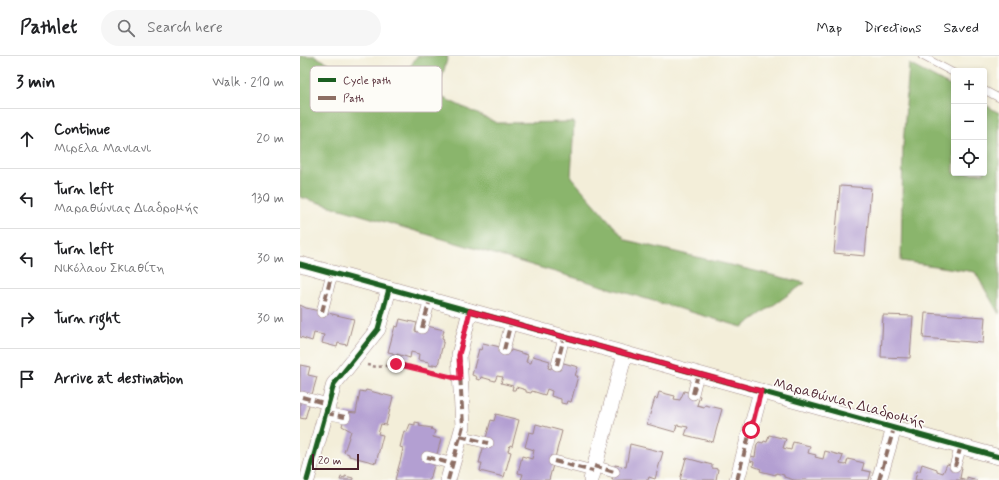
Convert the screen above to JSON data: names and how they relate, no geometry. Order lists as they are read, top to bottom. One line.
{"streets":{"street":["Μαραθώνιας Διαδρομής"]},"legend":["Cycle path","Path"],"scale_bar":"20 m","page":{"header":"Pathlet","search":"Search here","nav":["Map","Directions","Saved"],"heading":["3 min","Walk · 210 m"],"map_buttons":["+","−"],"list":[["Continue","Μιρελα Μανιανι","20 m"],["Turn left","Μαραθώνιας Διαδρομής","130 m"],["Turn left","Νικόλαου Σκιαθίτη","30 m"],["Turn right","30 m"],"Arrive at destination"],"scale":"20 m"}}
